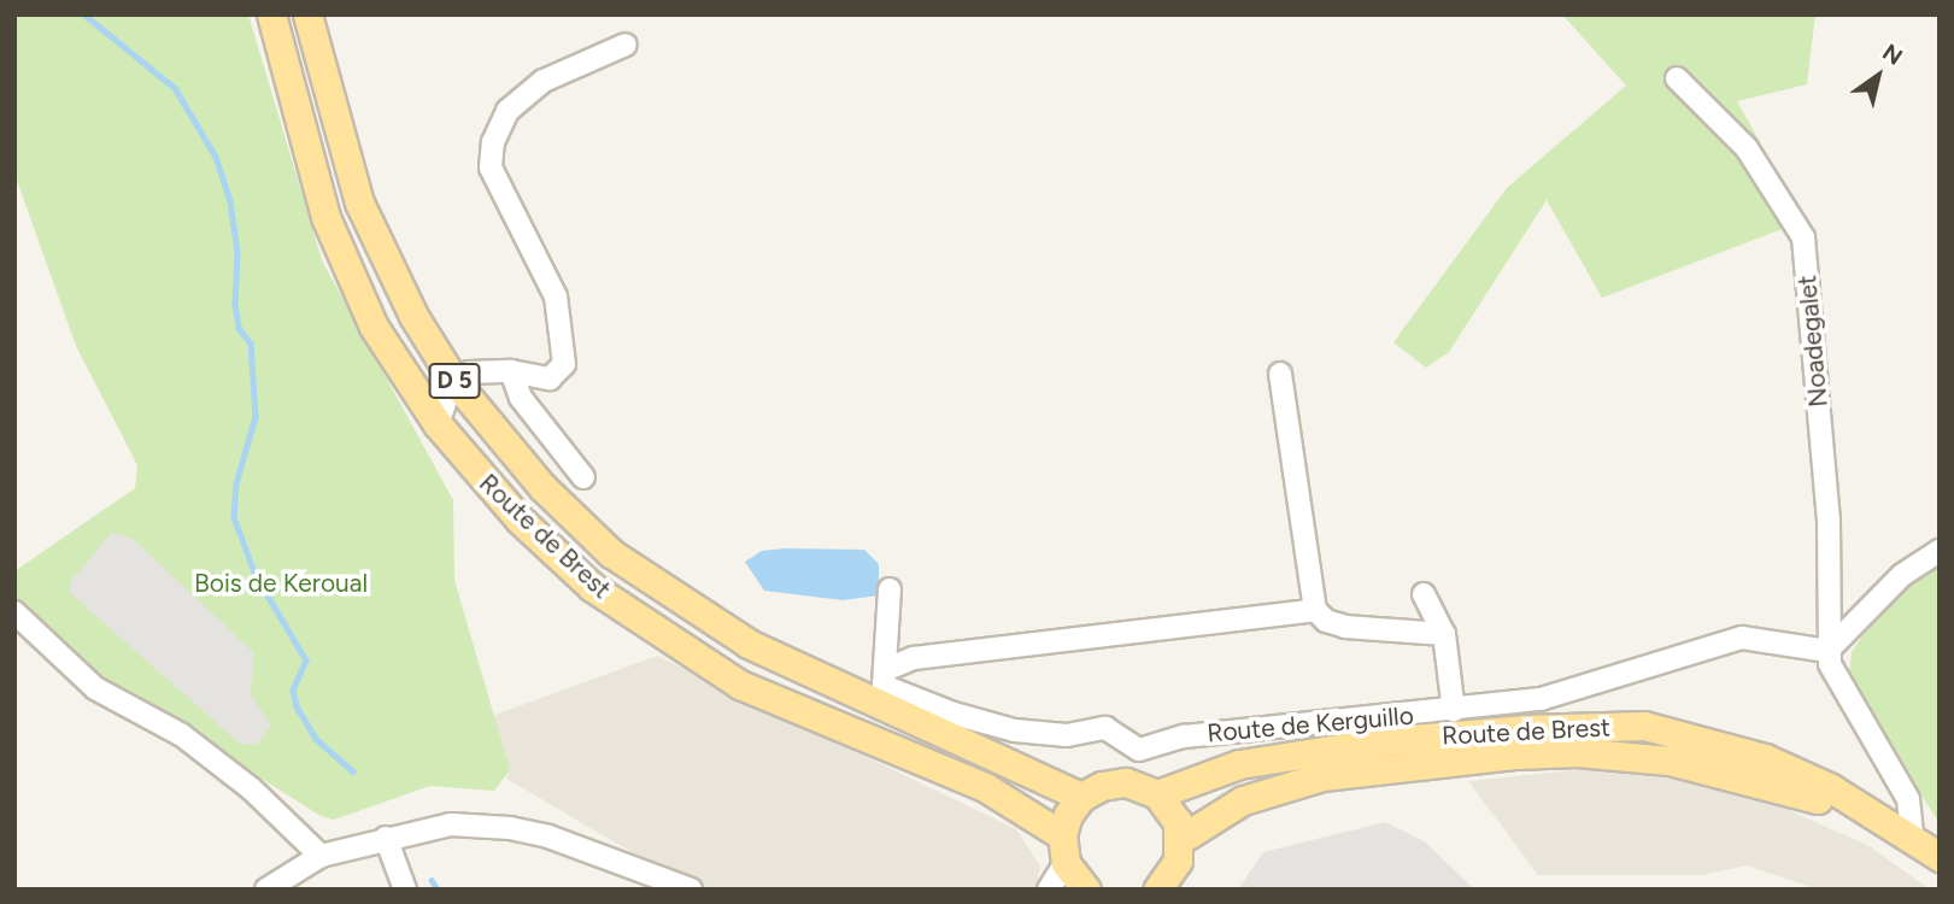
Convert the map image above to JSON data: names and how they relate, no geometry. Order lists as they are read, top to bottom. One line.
{"streets":{"main road":["D 5","Route de Brest"],"street":["Noadegalet","Route de Kerguillo"]},"crossings":[["Noadegalet","Route de Kerguillo"]],"parks":["Bois de Keroual"],"north":"top right"}
